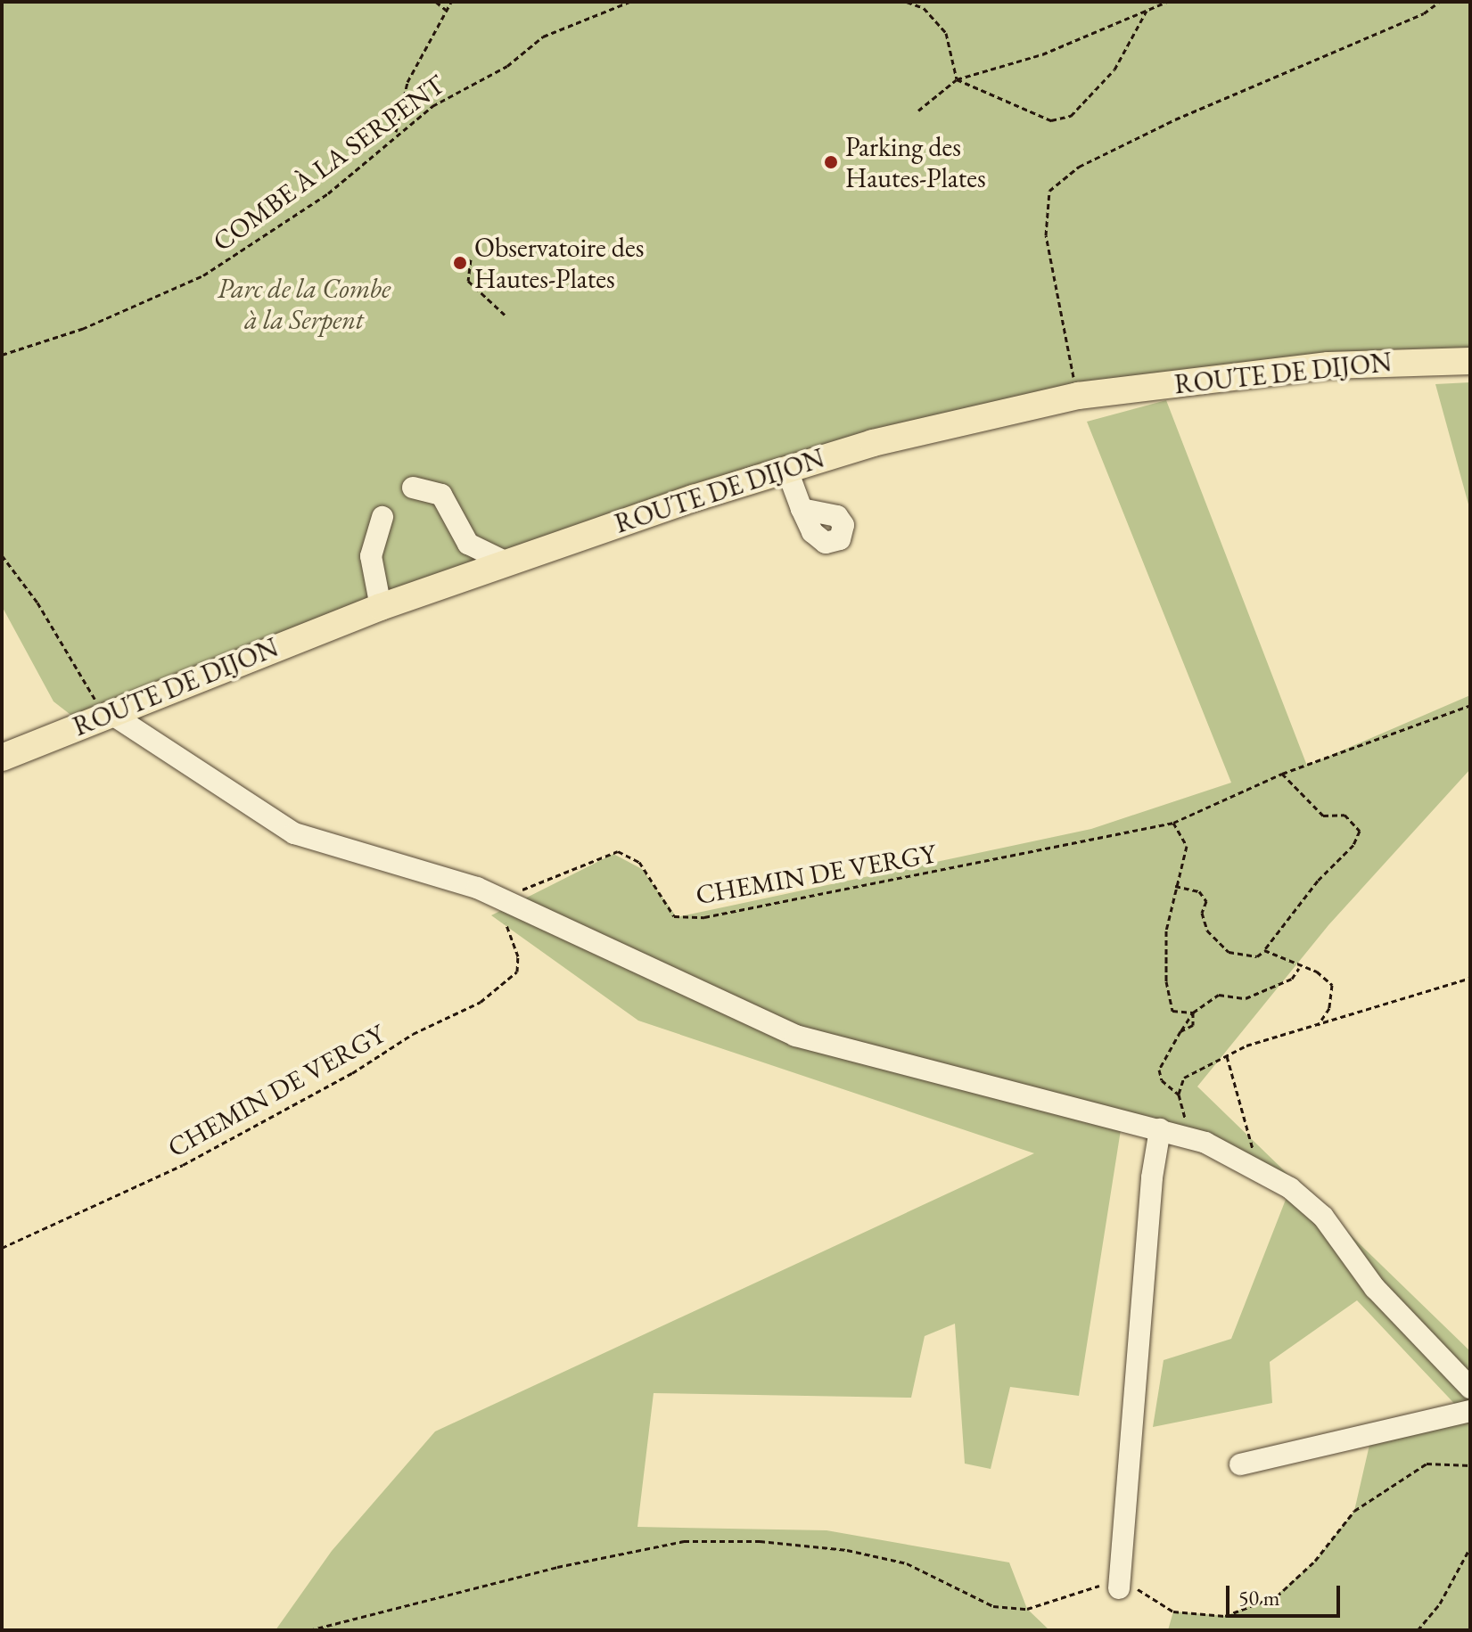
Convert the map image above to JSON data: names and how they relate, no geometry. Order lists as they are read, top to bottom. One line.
{"streets":{"main road":["ROUTE DE DIJON"],"path":["COMBE À LA SERPENT","CHEMIN DE VERGY"]},"parks":["Parc de la Combe à la Serpent"],"places":["Parking des Hautes-Plates","Observatoire des Hautes-Plates"],"scale_bar":"50 m"}
